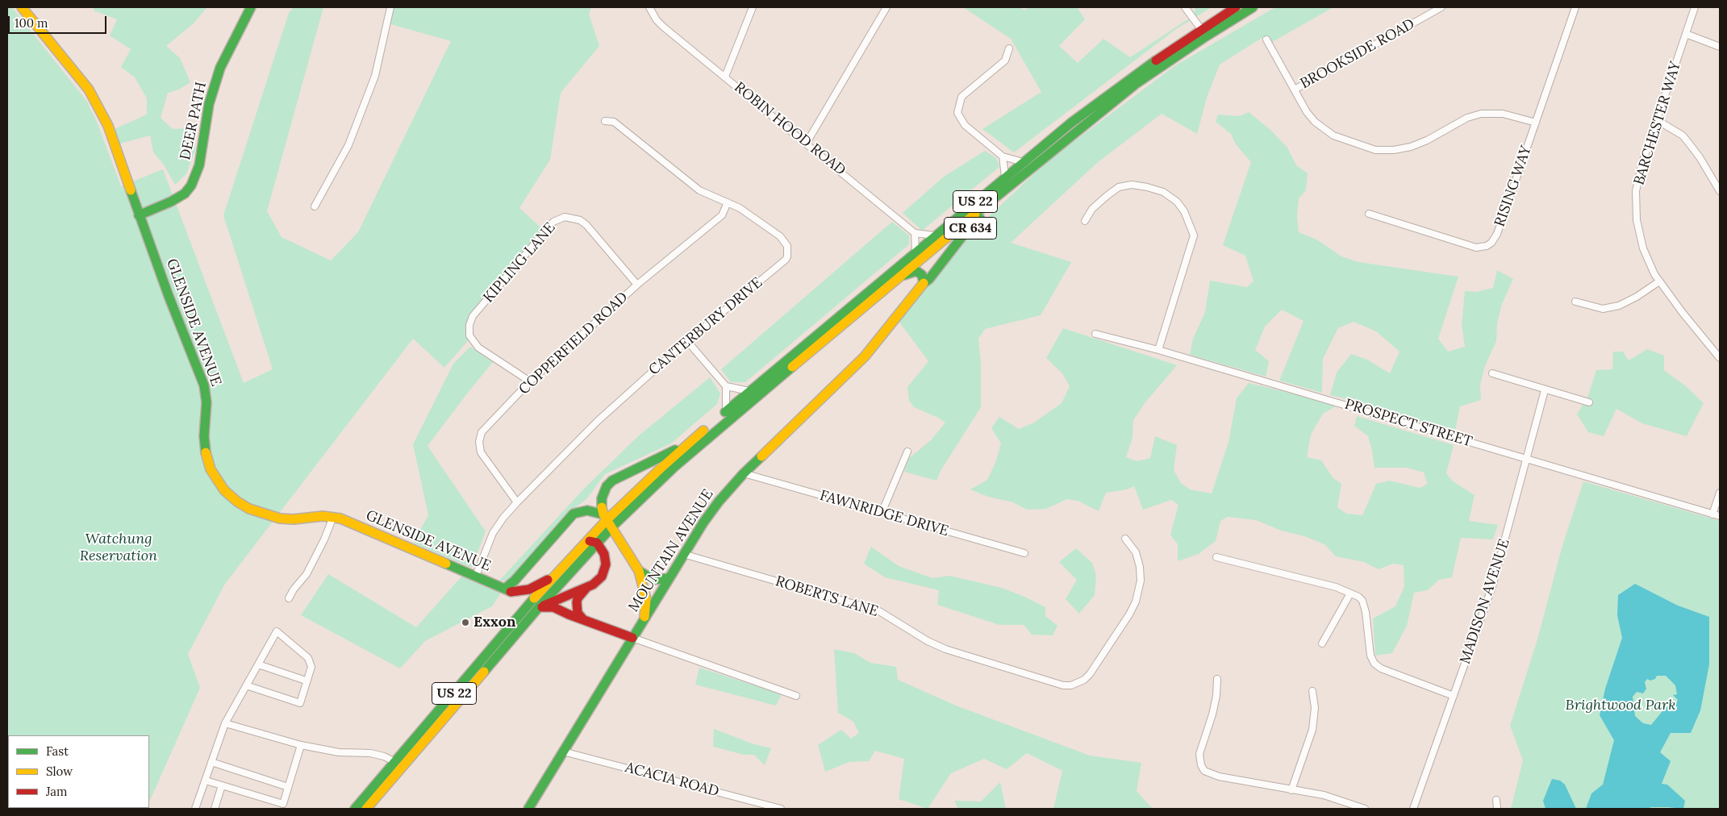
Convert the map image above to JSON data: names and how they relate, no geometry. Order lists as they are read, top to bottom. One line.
{"streets":{"main road":["DEER PATH","US 22","CR 634","GLENSIDE AVENUE","MOUNTAIN AVENUE"],"street":["BROOKSIDE ROAD","BARCHESTER WAY","ROBIN HOOD ROAD","RISING WAY","KIPLING LANE","CANTERBURY DRIVE","COPPERFIELD ROAD","PROSPECT STREET","FAWNRIDGE DRIVE","ROBERTS LANE","MADISON AVENUE","ACACIA ROAD"]},"crossings":[["DEER PATH","GLENSIDE AVENUE"],["US 22","CR 634"],["CR 634","MOUNTAIN AVENUE"],["KIPLING LANE","COPPERFIELD ROAD"],["GLENSIDE AVENUE","CANTERBURY DRIVE"],["CANTERBURY DRIVE","COPPERFIELD ROAD"],["PROSPECT STREET","MADISON AVENUE"],["FAWNRIDGE DRIVE","MOUNTAIN AVENUE"],["MOUNTAIN AVENUE","ROBERTS LANE"],["MOUNTAIN AVENUE","ACACIA ROAD"]],"parks":["Watchung Reservation","Brightwood Park"],"places":["Exxon"],"legend":["Fast","Slow","Jam"],"scale_bar":"100 m"}
